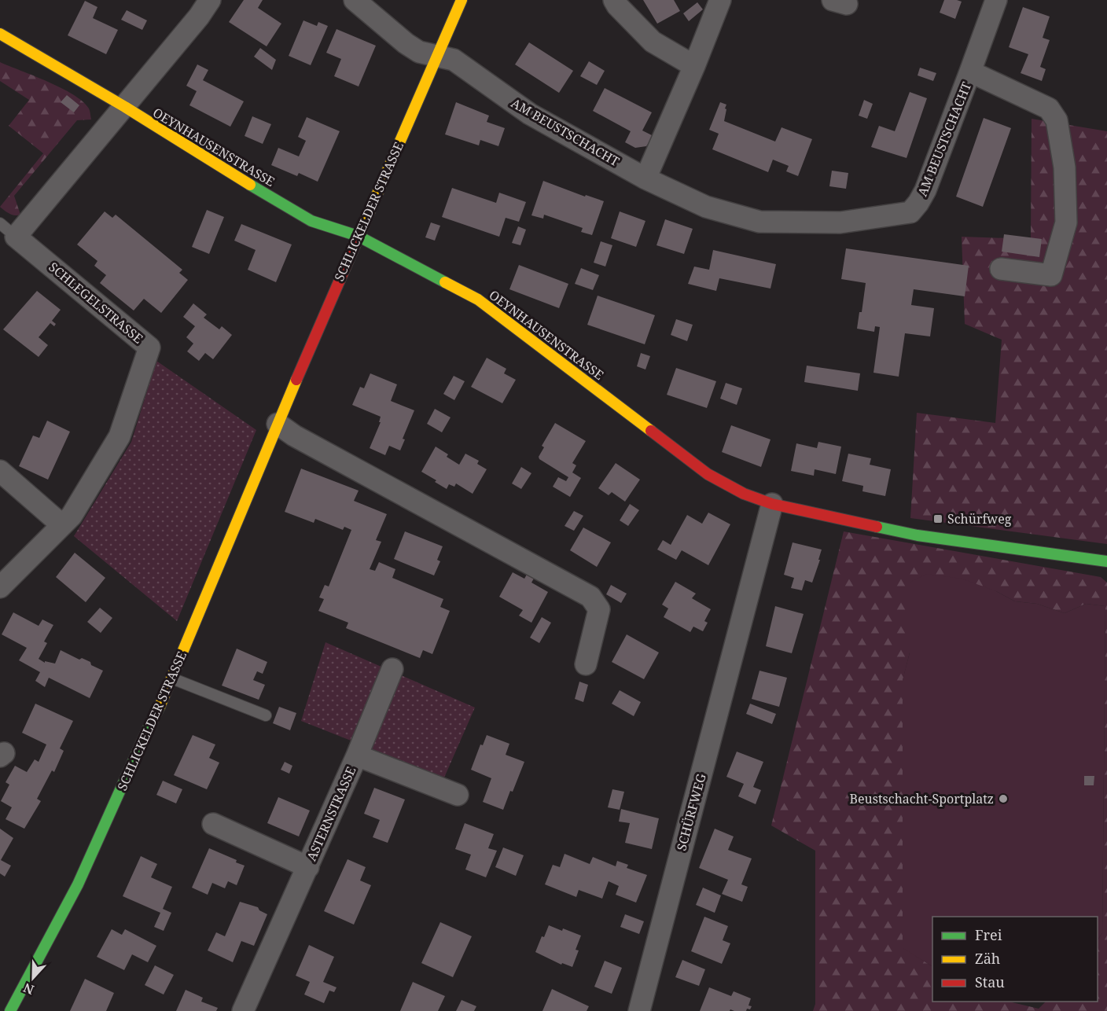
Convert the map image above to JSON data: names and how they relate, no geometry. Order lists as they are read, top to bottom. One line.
{"streets":{"street":["AM BEUSTSCHACHT","OEYNHAUSENSTRASSE","SCHLICKELDER STRASSE","SCHLEGELSTRASSE","SCHÜRFWEG","ASTERNSTRASSE"]},"crossings":[["AM BEUSTSCHACHT","SCHLICKELDER STRASSE"],["OEYNHAUSENSTRASSE","SCHLICKELDER STRASSE"],["OEYNHAUSENSTRASSE","SCHLEGELSTRASSE"],["OEYNHAUSENSTRASSE","SCHÜRFWEG"]],"places":{"transit":["Schürfweg"],"other":["Beustschacht-Sportplatz"]},"legend":["Frei","Zäh","Stau"],"north":"bottom"}
